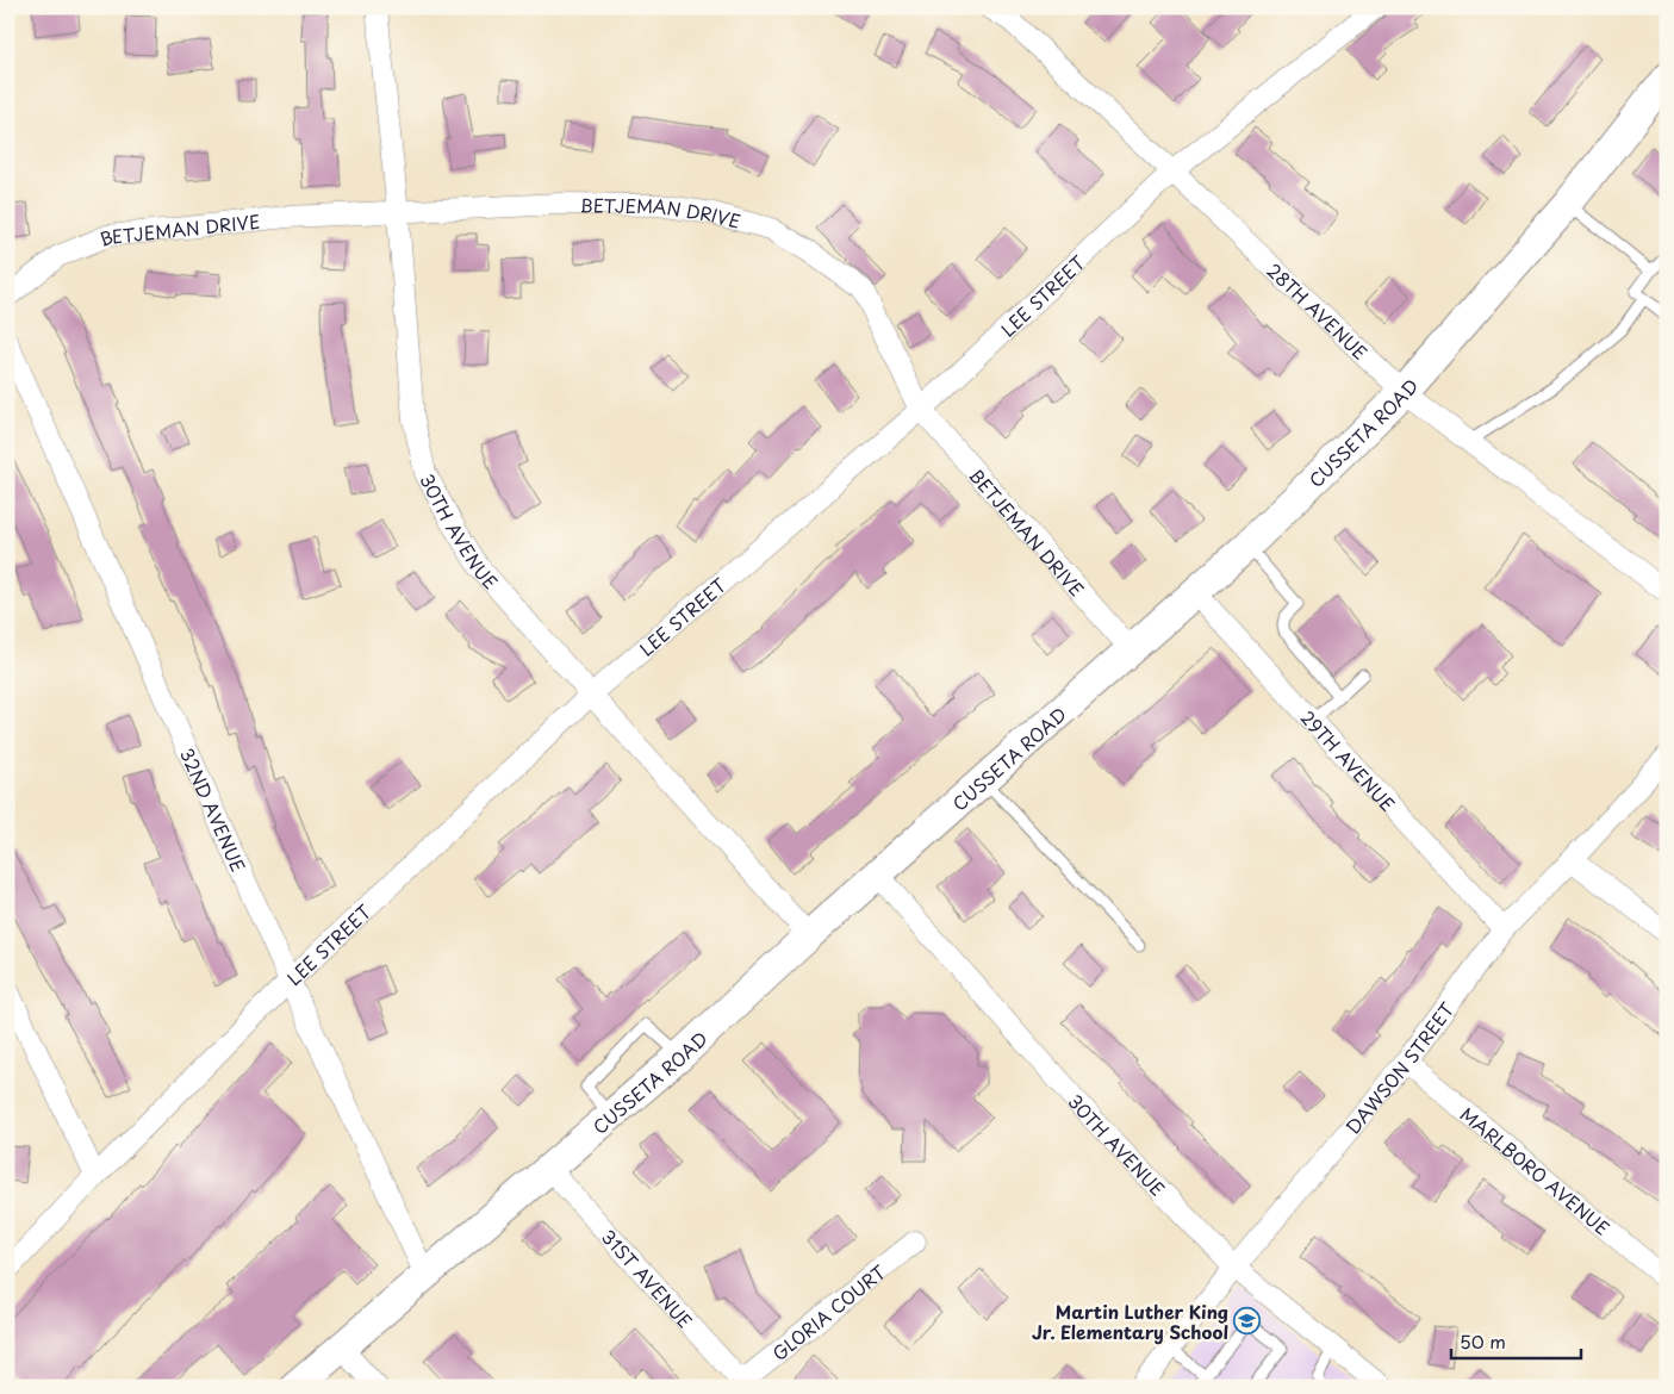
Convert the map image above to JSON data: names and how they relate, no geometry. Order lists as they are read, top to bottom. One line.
{"streets":{"street":["BETJEMAN DRIVE","LEE STREET","28TH AVENUE","CUSSETA ROAD","30TH AVENUE","29TH AVENUE","32ND AVENUE","DAWSON STREET","MARLBORO AVENUE","31ST AVENUE","GLORIA COURT"]},"crossings":[["BETJEMAN DRIVE","LEE STREET"],["BETJEMAN DRIVE","CUSSETA ROAD"],["BETJEMAN DRIVE","30TH AVENUE"],["LEE STREET","28TH AVENUE"],["LEE STREET","30TH AVENUE"],["LEE STREET","32ND AVENUE"],["28TH AVENUE","CUSSETA ROAD"],["CUSSETA ROAD","30TH AVENUE"],["CUSSETA ROAD","29TH AVENUE"],["CUSSETA ROAD","32ND AVENUE"],["CUSSETA ROAD","31ST AVENUE"],["30TH AVENUE","DAWSON STREET"],["29TH AVENUE","DAWSON STREET"],["DAWSON STREET","MARLBORO AVENUE"],["31ST AVENUE","GLORIA COURT"]],"places":{"school or university":["Martin Luther King Jr. Elementary School"]},"scale_bar":"50 m"}
